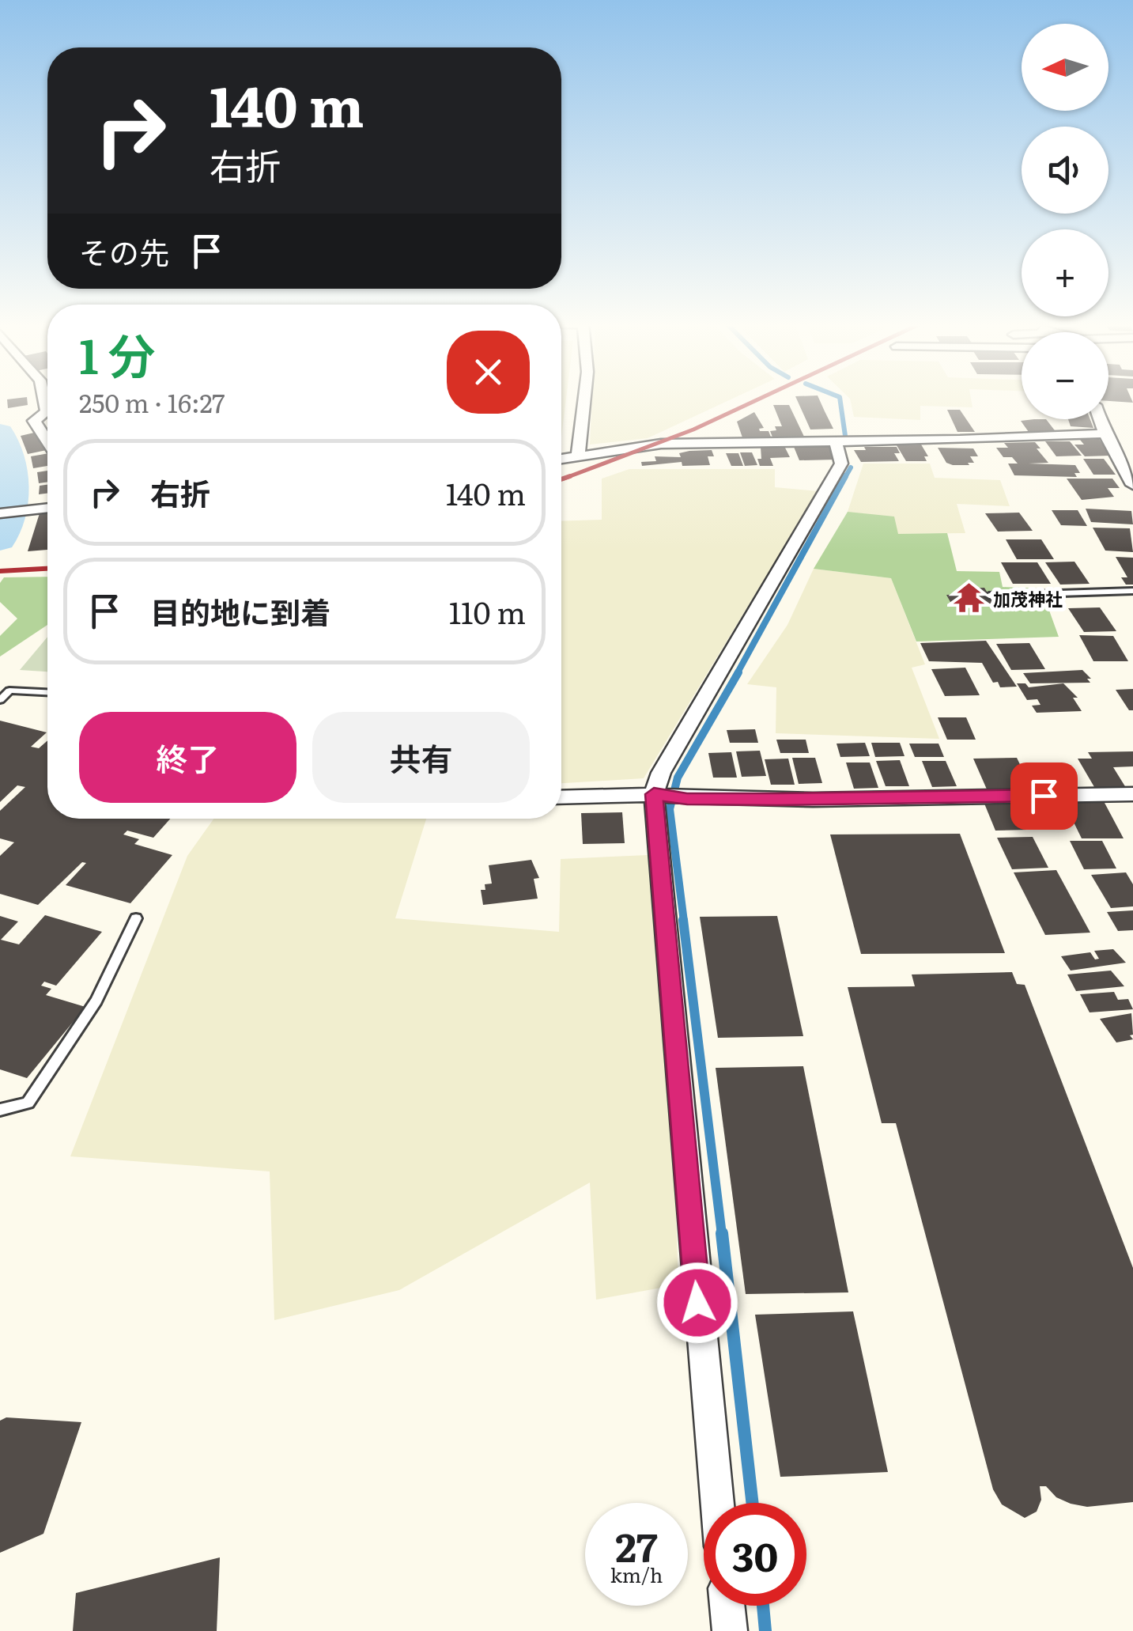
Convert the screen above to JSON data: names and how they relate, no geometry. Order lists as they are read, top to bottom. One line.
{"places":{"temple":["加茂神社"]},"north":"left","page":{"map_buttons":["+","−"],"turn":["140 m","右折"],"then":"その先","heading":["1 分","250 m · 16:27"],"list":[{"name":"右折","value":"140 m"},{"name":"目的地に到着","value":"110 m"}],"buttons":["終了","共有"],"speed":"27 km/h","limit":"30"}}
